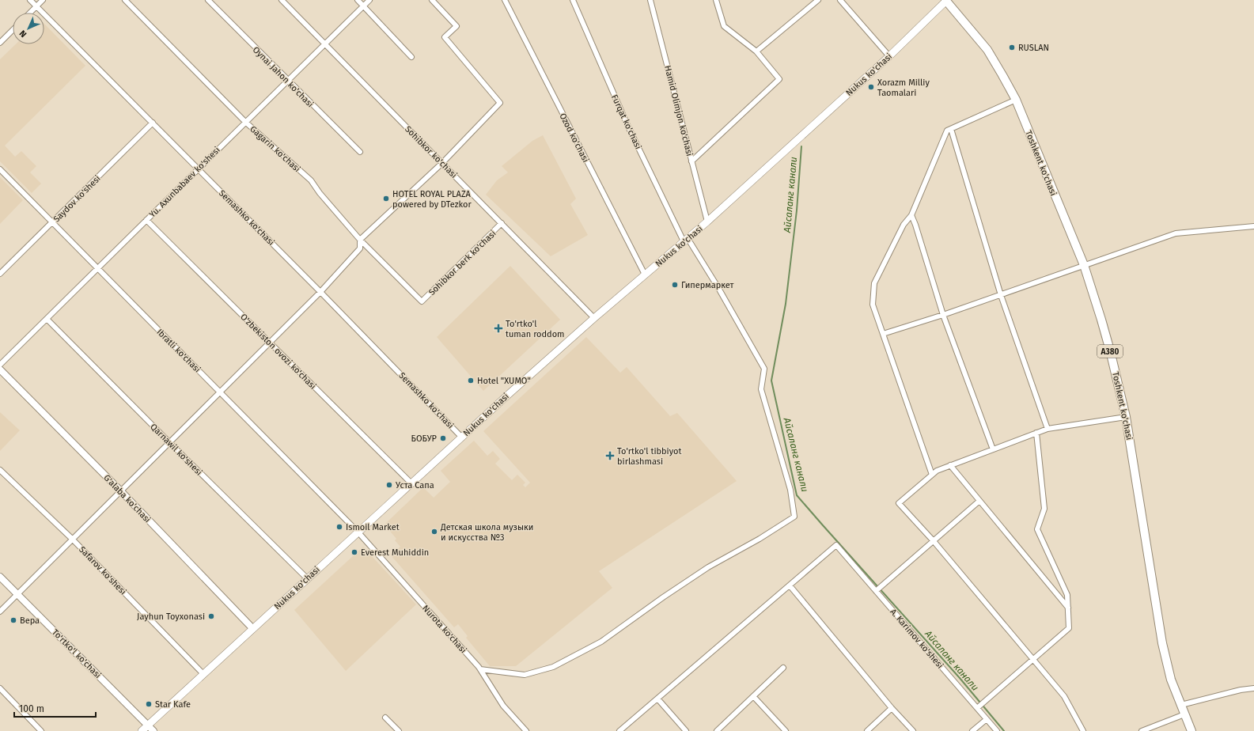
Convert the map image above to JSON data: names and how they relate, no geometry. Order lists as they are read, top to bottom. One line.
{"streets":{"highway":["Toshkent ko'chasi","A380"],"main road":["Nukus ko'chasi"],"street":["Oynai Jahon ko'chasi","Hamid Olimjon ko'chasi","Furqat ko'chasi","Ozod ko'chasi","Gagarin ko'chasi","Sohibkor ko'chasi","Yu. Axunbabaev ko'shesi","Saydov ko'shesi","Semashko ko'chasi","Sohibkor berk ko'chasi","Ibratli ko'chasi","O'zbekiston ovozi ko'chasi","Qarnawil ko'shesi","G'alaba ko'chasi","Safarov ko'shesi","Nurota ko'chasi","A. Karimov ko'shesi","To'rtko'l ko'chasi"]},"crossings":[["Nukus ko'chasi","Hamid Olimjon ko'chasi"],["Nukus ko'chasi","Furqat ko'chasi"],["Nukus ko'chasi","Ozod ko'chasi"],["Nukus ko'chasi","Sohibkor ko'chasi"],["Nukus ko'chasi","Toshkent ko'chasi"],["Nukus ko'chasi","Semashko ko'chasi"],["Nukus ko'chasi","Ibratli ko'chasi"],["Nukus ko'chasi","O'zbekiston ovozi ko'chasi"],["Nukus ko'chasi","Qarnawil ko'shesi"],["Nukus ko'chasi","G'alaba ko'chasi"],["Nukus ko'chasi","Safarov ko'shesi"],["Nukus ko'chasi","Nurota ko'chasi"],["Nukus ko'chasi","To'rtko'l ko'chasi"],["Oynai Jahon ko'chasi","Yu. Axunbabaev ko'shesi"],["Furqat ko'chasi","Nurota ko'chasi"],["Gagarin ko'chasi","Yu. Axunbabaev ko'shesi"],["Gagarin ko'chasi","Sohibkor berk ko'chasi"],["Sohibkor ko'chasi","Yu. Axunbabaev ko'shesi"],["Sohibkor ko'chasi","Sohibkor berk ko'chasi"],["Yu. Axunbabaev ko'shesi","Semashko ko'chasi"],["Yu. Axunbabaev ko'shesi","Ibratli ko'chasi"],["Yu. Axunbabaev ko'shesi","O'zbekiston ovozi ko'chasi"],["Yu. Axunbabaev ko'shesi","Qarnawil ko'shesi"],["Saydov ko'shesi","Semashko ko'chasi"],["Saydov ko'shesi","Ibratli ko'chasi"],["Ibratli ko'chasi","Nurota ko'chasi"]],"water":["Айсаланг канали"],"places":{"other":["RUSLAN","Xorazm Milliy Taomalari","HOTEL ROYAL PLAZA powered by DTezkor","Гипермаркет","Hotel \"XUMO\"","БОБУР","Уста Сапа","Ismoil Market","Детская школа музыки и искусства №3","Everest Muhiddin","Jayhun Toyxonasi","Вера","Star Kafe"],"health":["To'rtko'l tuman roddom","To'rtko'l tibbiyot birlashmasi"]},"scale_bar":"100 m","north":"bottom left"}
